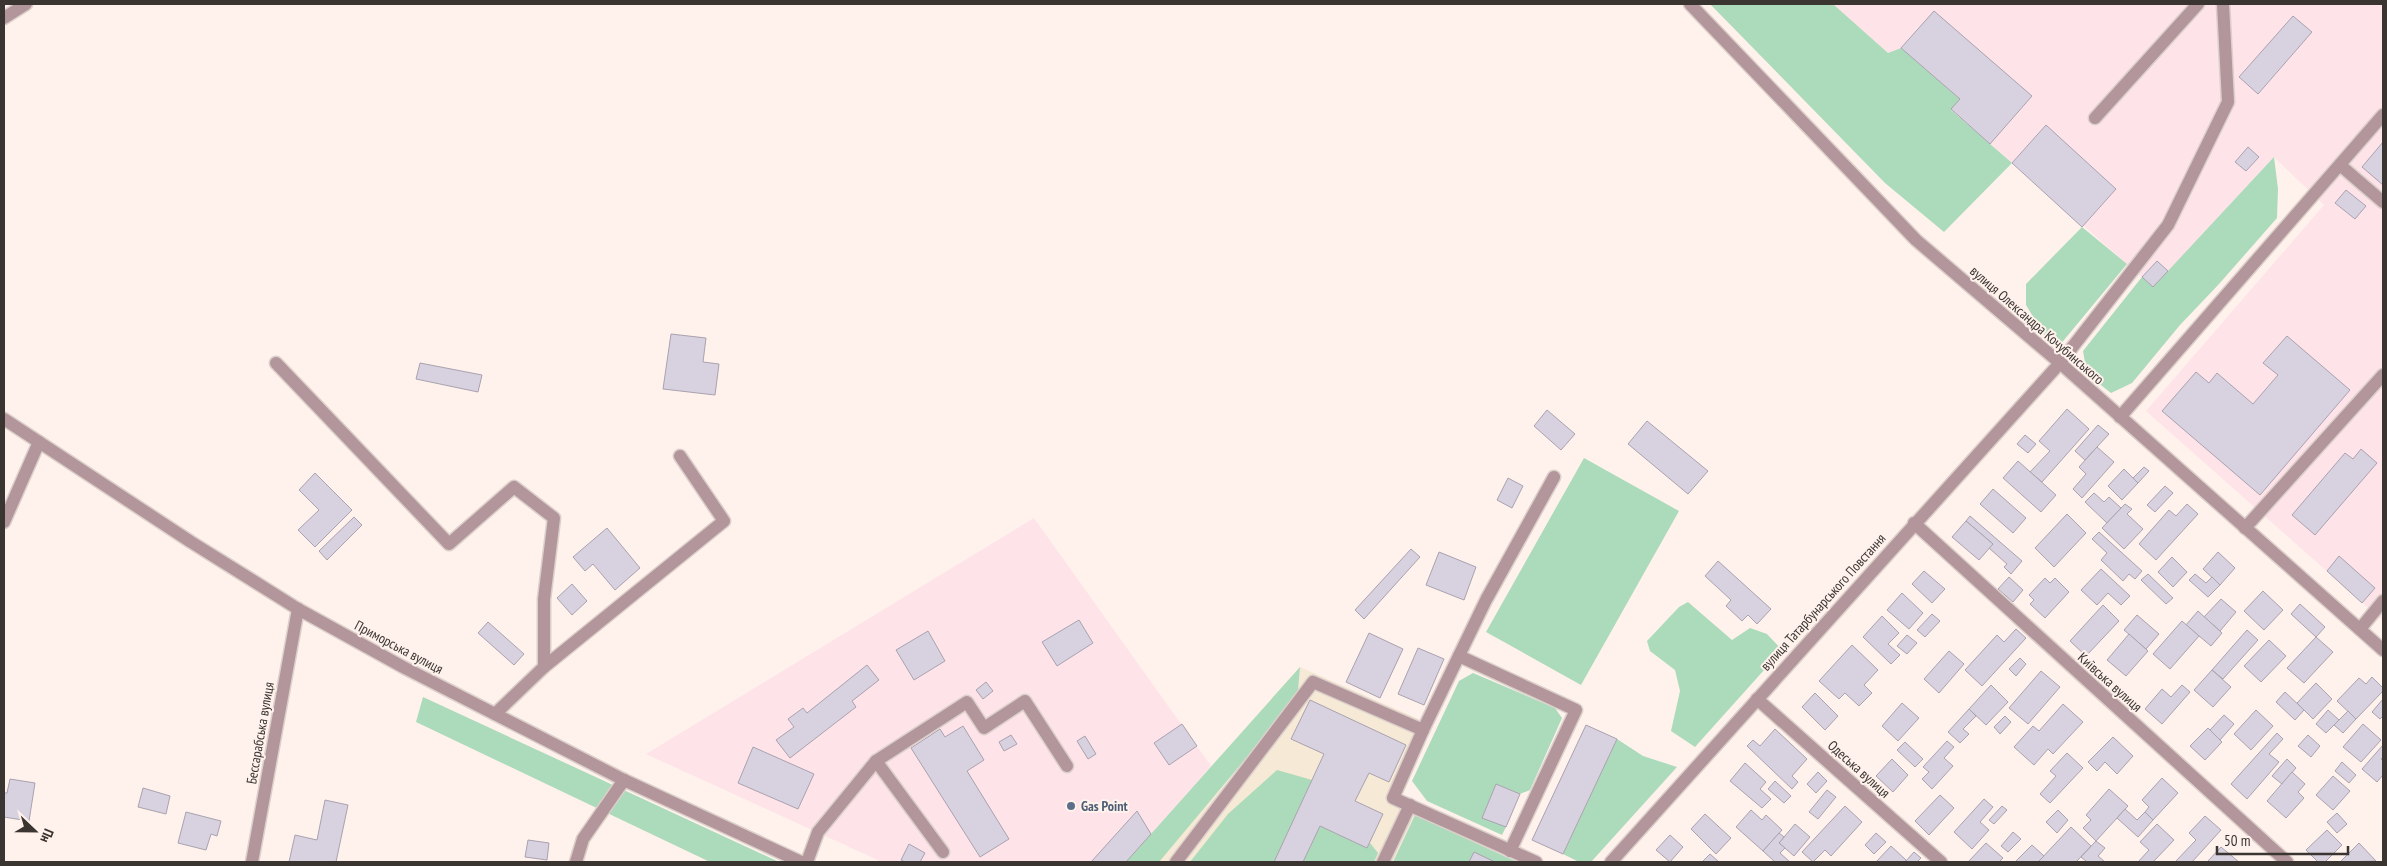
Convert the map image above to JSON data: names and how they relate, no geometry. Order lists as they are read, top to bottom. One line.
{"streets":{"street":["вулиця Олександра Кочубинського","вулиця Татарбунарського Повстання","Приморська вулиця","Київська вулиця","Бессарабська вулиця","Одеська вулиця"]},"crossings":[["вулиця Олександра Кочубинського","вулиця Татарбунарського Повстання"],["вулиця Татарбунарського Повстання","Київська вулиця"],["вулиця Татарбунарського Повстання","Одеська вулиця"],["Приморська вулиця","Бессарабська вулиця"]],"places":["Gas Point"],"scale_bar":"50 m","north":"right"}
